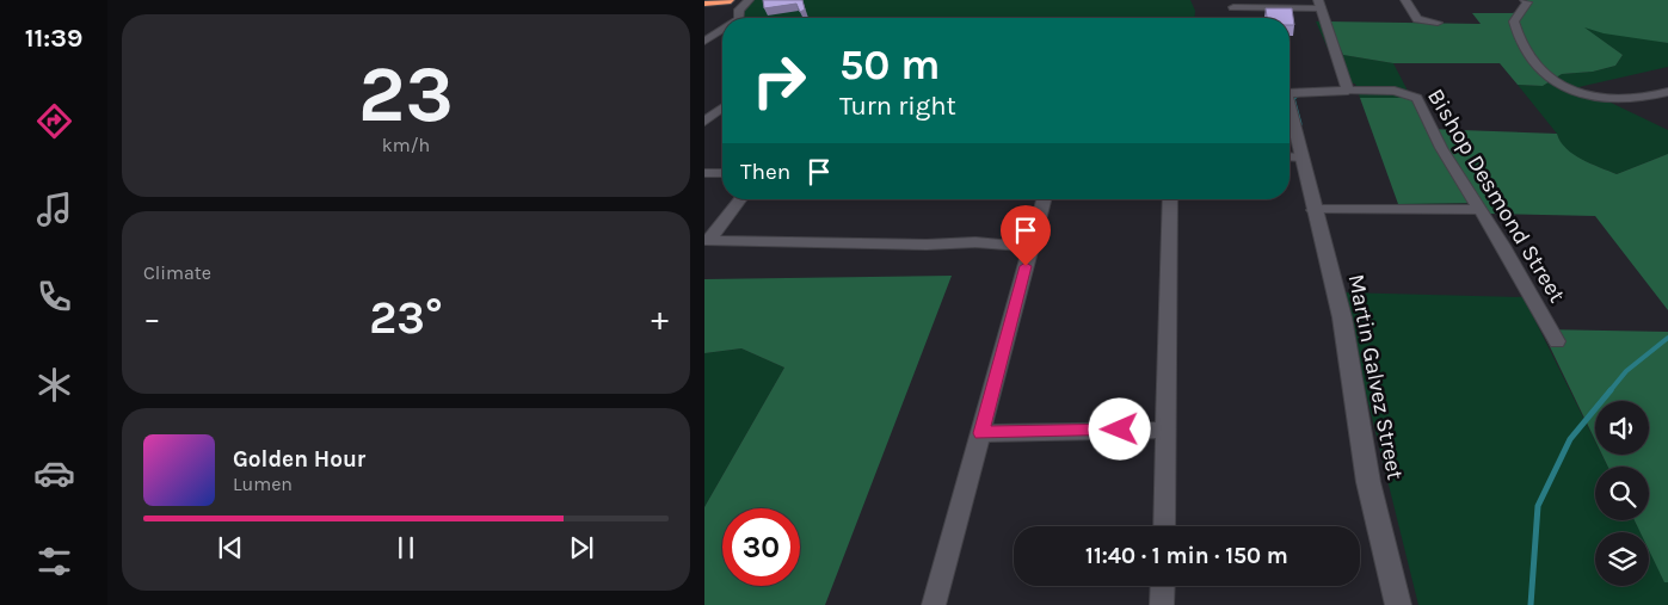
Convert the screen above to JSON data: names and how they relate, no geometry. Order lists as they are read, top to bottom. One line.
{"streets":{"street":["Bishop Desmond Street","Martin Galvez Street"]},"page":{"tabs":"11:39","tile":[["23","km/h"],"Climate"],"turn":["50 m","Turn right"],"then":"Then","heat":["−","23°","+"],"song":["Golden Hour","Lumen"],"limit":"30","trip":"11:40 · 1 min · 150 m"}}
